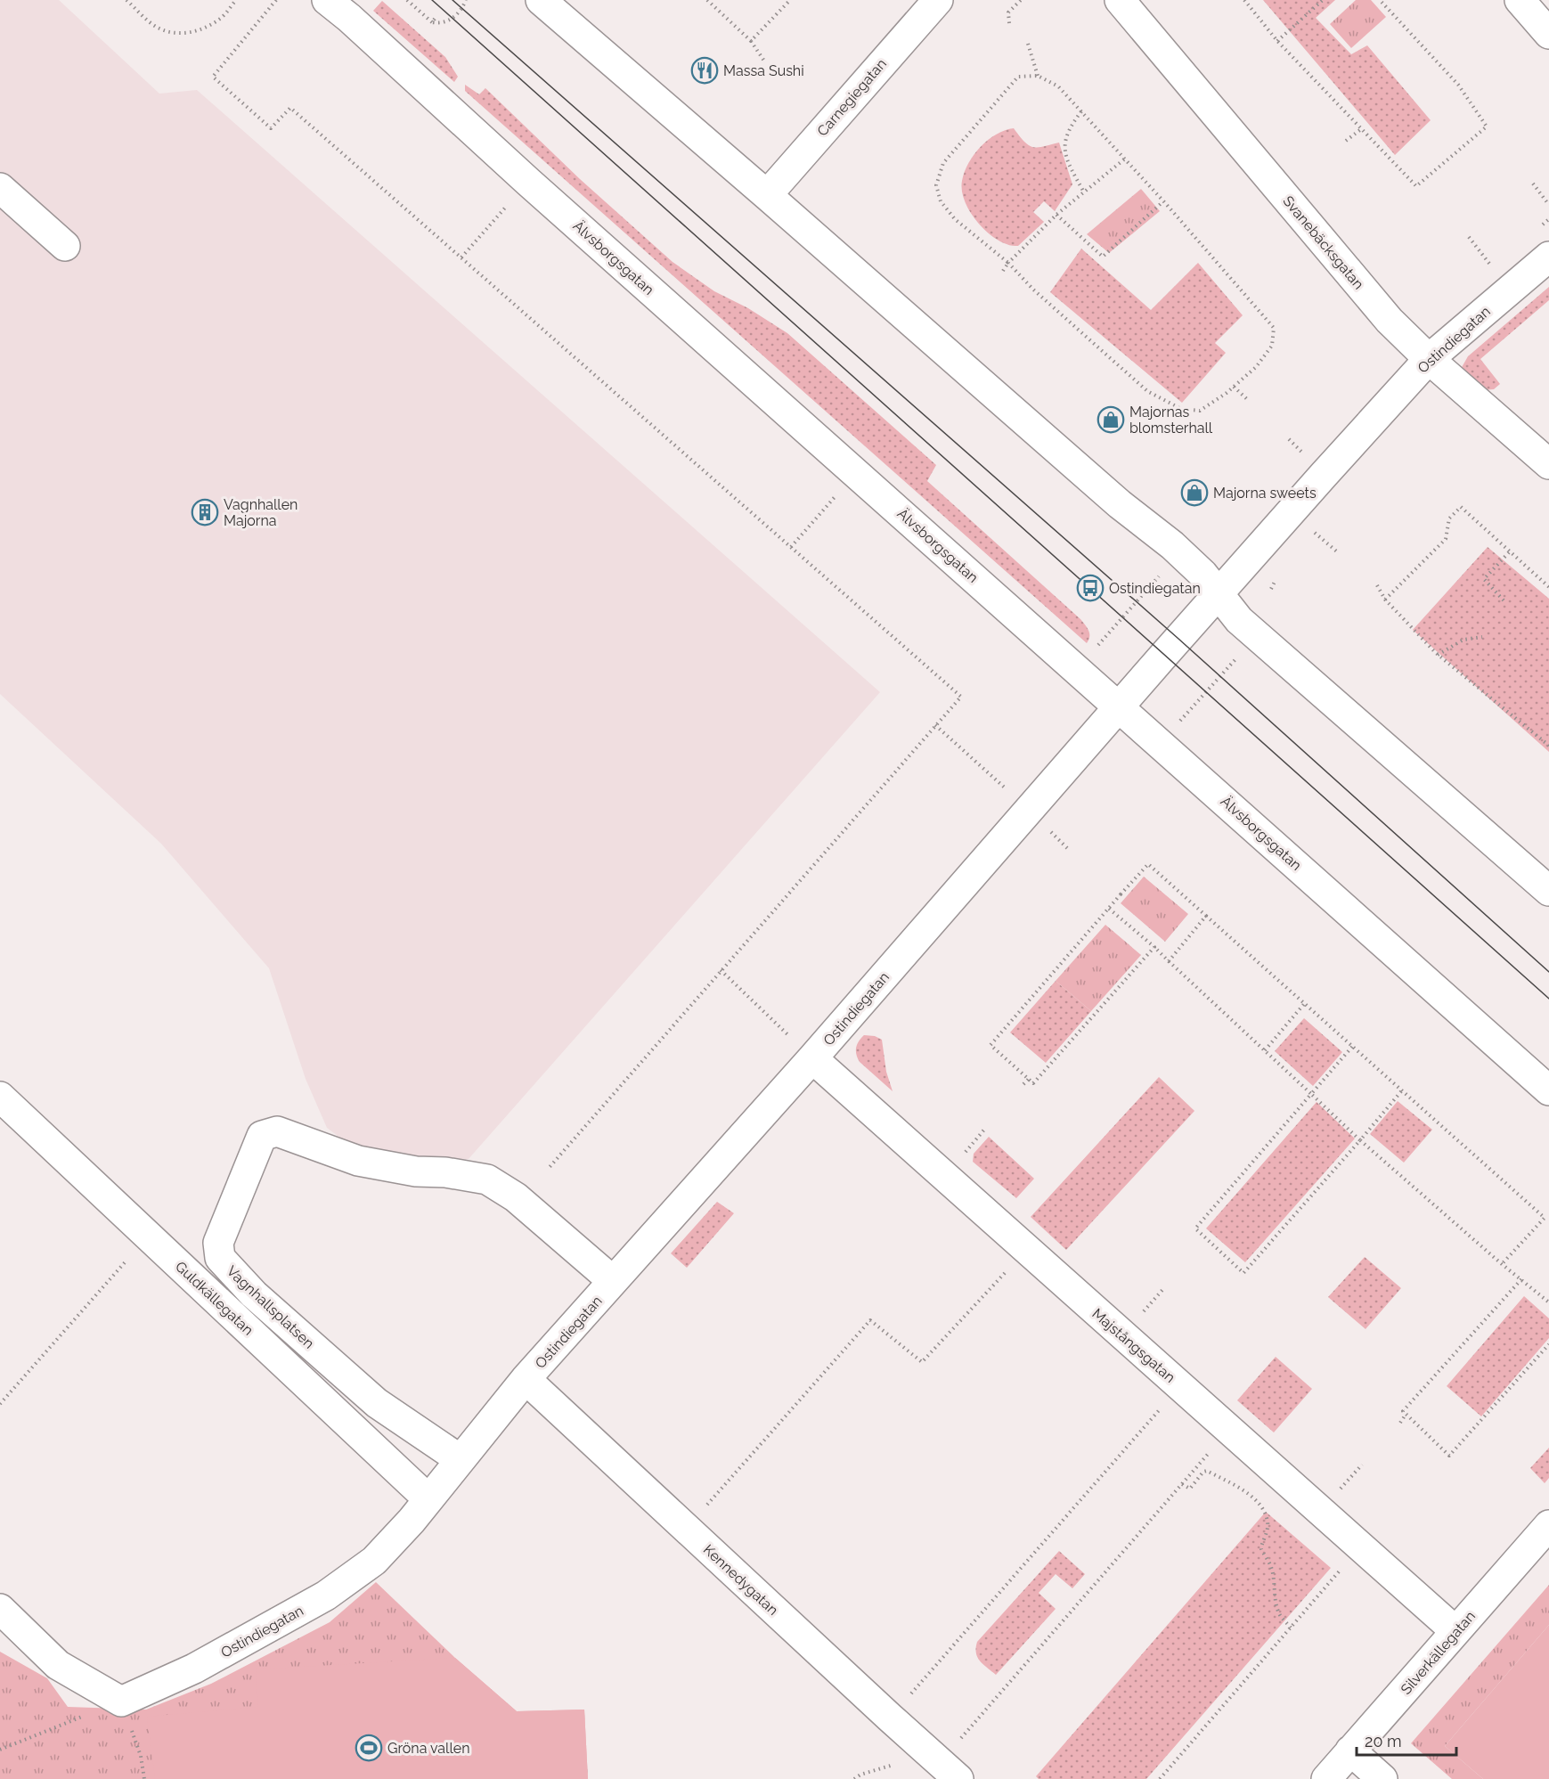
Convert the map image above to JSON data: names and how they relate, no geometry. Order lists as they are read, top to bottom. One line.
{"streets":{"street":["Carnegiegatan","Svanebäcksgatan","Älvsborgsgatan","Ostindiegatan","Guldkällegatan","Vagnhallsplatsen","Majstångsgatan","Kennedygatan","Silverkällegatan"]},"crossings":[["Svanebäcksgatan","Ostindiegatan"],["Älvsborgsgatan","Ostindiegatan"],["Ostindiegatan","Guldkällegatan"],["Ostindiegatan","Vagnhallsplatsen"],["Ostindiegatan","Majstångsgatan"],["Ostindiegatan","Kennedygatan"],["Majstångsgatan","Silverkällegatan"]],"places":{"restaurant":["Massa Sushi"],"shop":["Majornas blomsterhall","Majorna sweets"],"building":["Vagnhallen Majorna"],"bus stop":["Ostindiegatan"],"sports":["Gröna vallen"]},"scale_bar":"20 m"}
